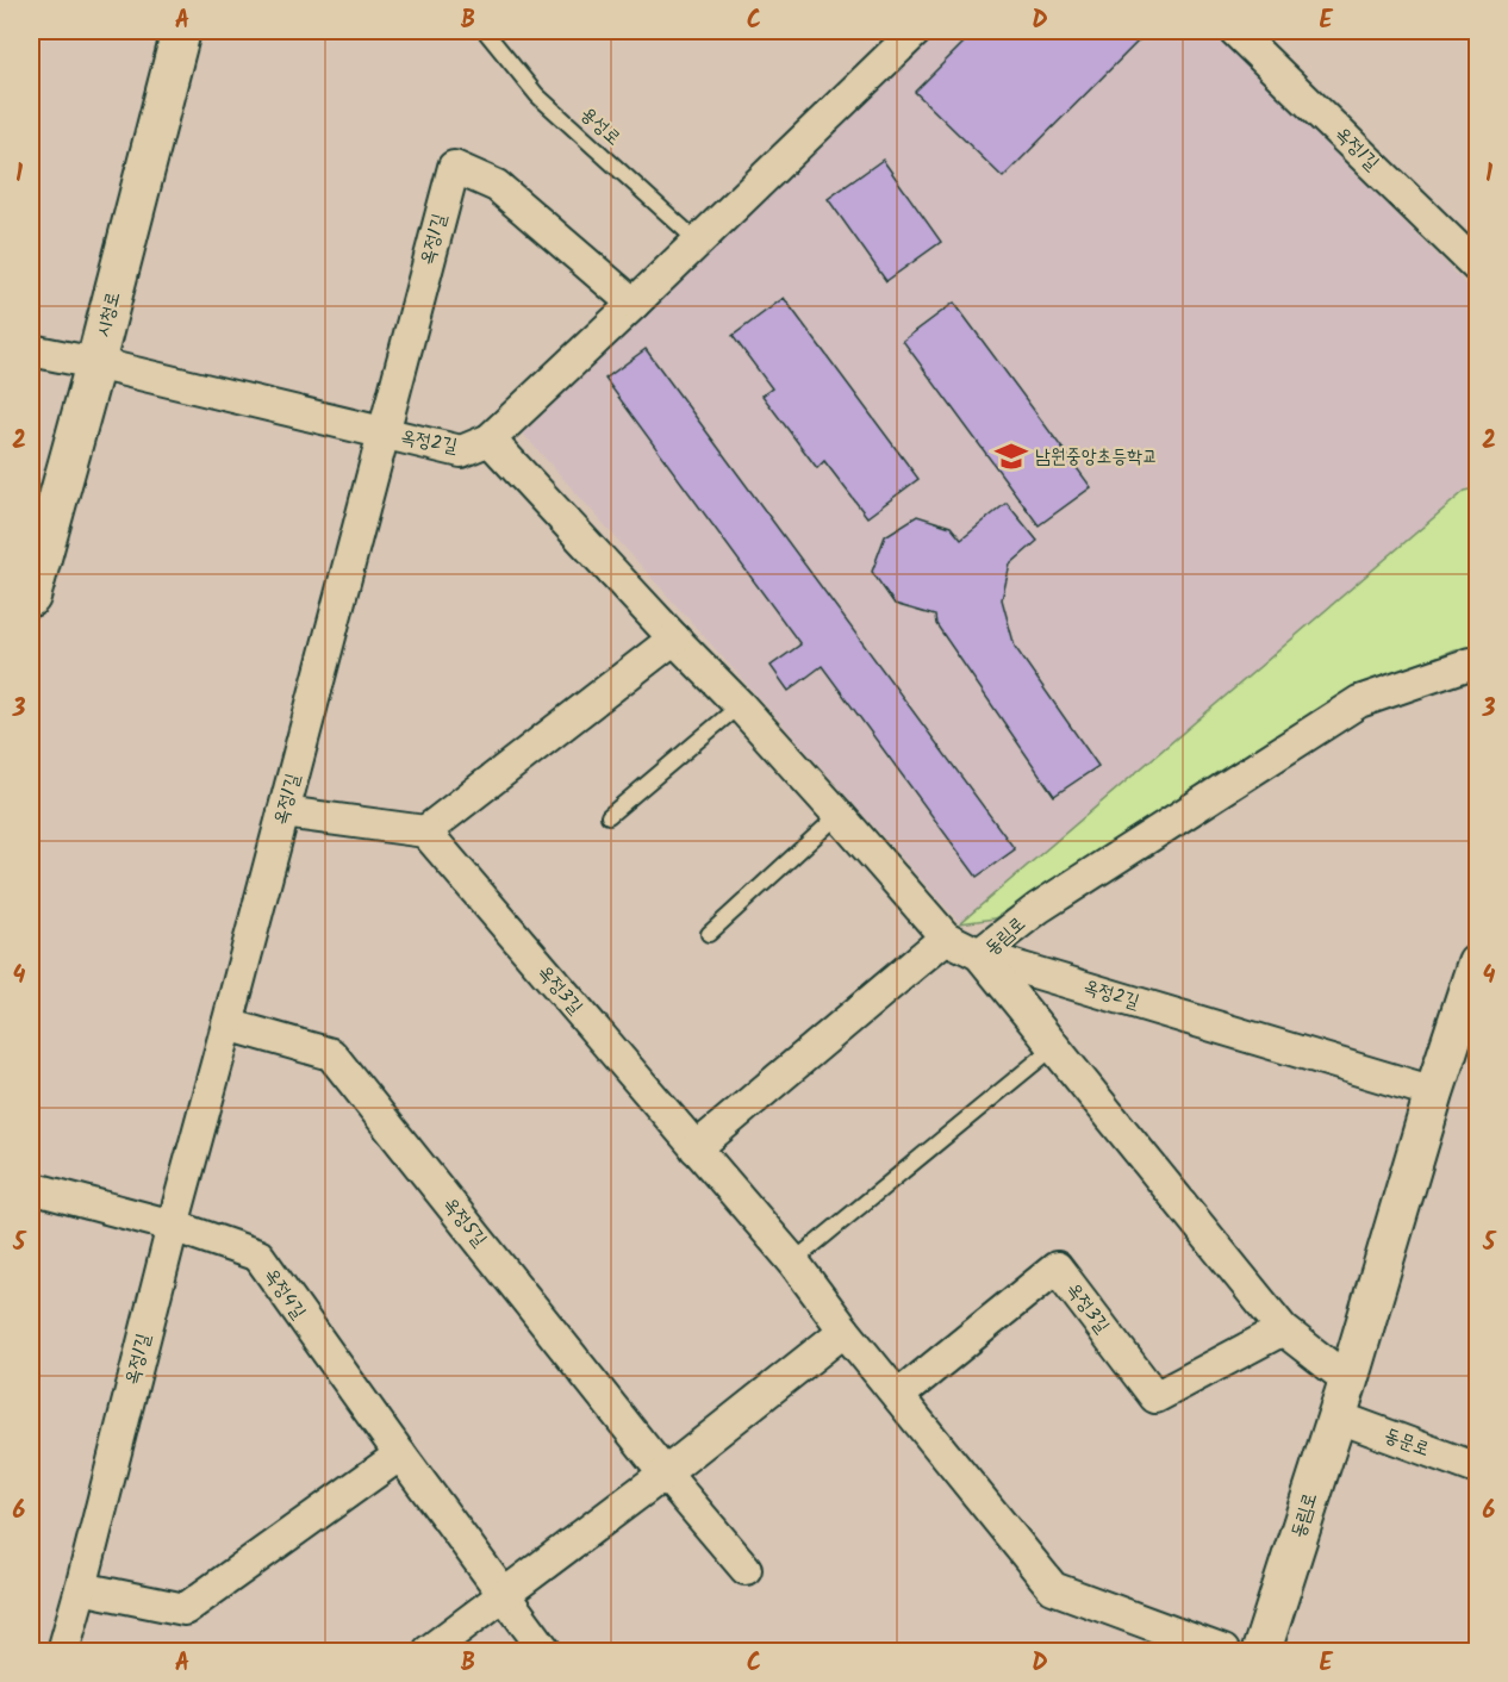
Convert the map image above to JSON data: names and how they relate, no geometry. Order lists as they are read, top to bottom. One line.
{"streets":{"street":["옥정1길","시청로","옥정2길","동림로","옥정3길","옥정5길","옥정4길","동문로"],"lane":["용성로"]},"crossings":[["옥정1길","옥정2길"],["옥정1길","옥정5길"],["옥정1길","옥정4길"],["시청로","옥정2길"],["옥정2길","동림로"],["동림로","옥정3길"],["동림로","동문로"]],"places":{"school or university":["남원중앙초등학교"]},"grid":{"columns":["A","B","C","D","E"],"rows":["1","2","3","4","5","6"]}}
